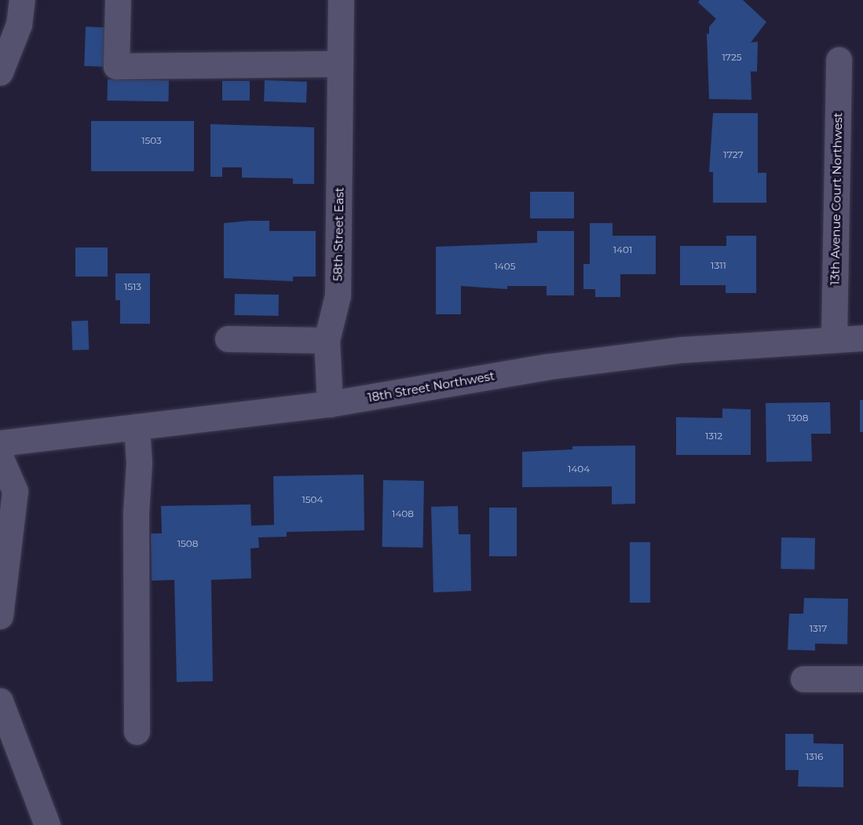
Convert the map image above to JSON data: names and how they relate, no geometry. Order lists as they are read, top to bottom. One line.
{"streets":{"street":["13th Avenue Court Northwest","58th Street East","18th Street Northwest"]},"crossings":[["13th Avenue Court Northwest","18th Street Northwest"],["58th Street East","18th Street Northwest"]],"house_numbers":["1725","1503","1727","1401","1311","1405","1513","1308","1312","1404","1504","1408","1508","1317","1316"]}
